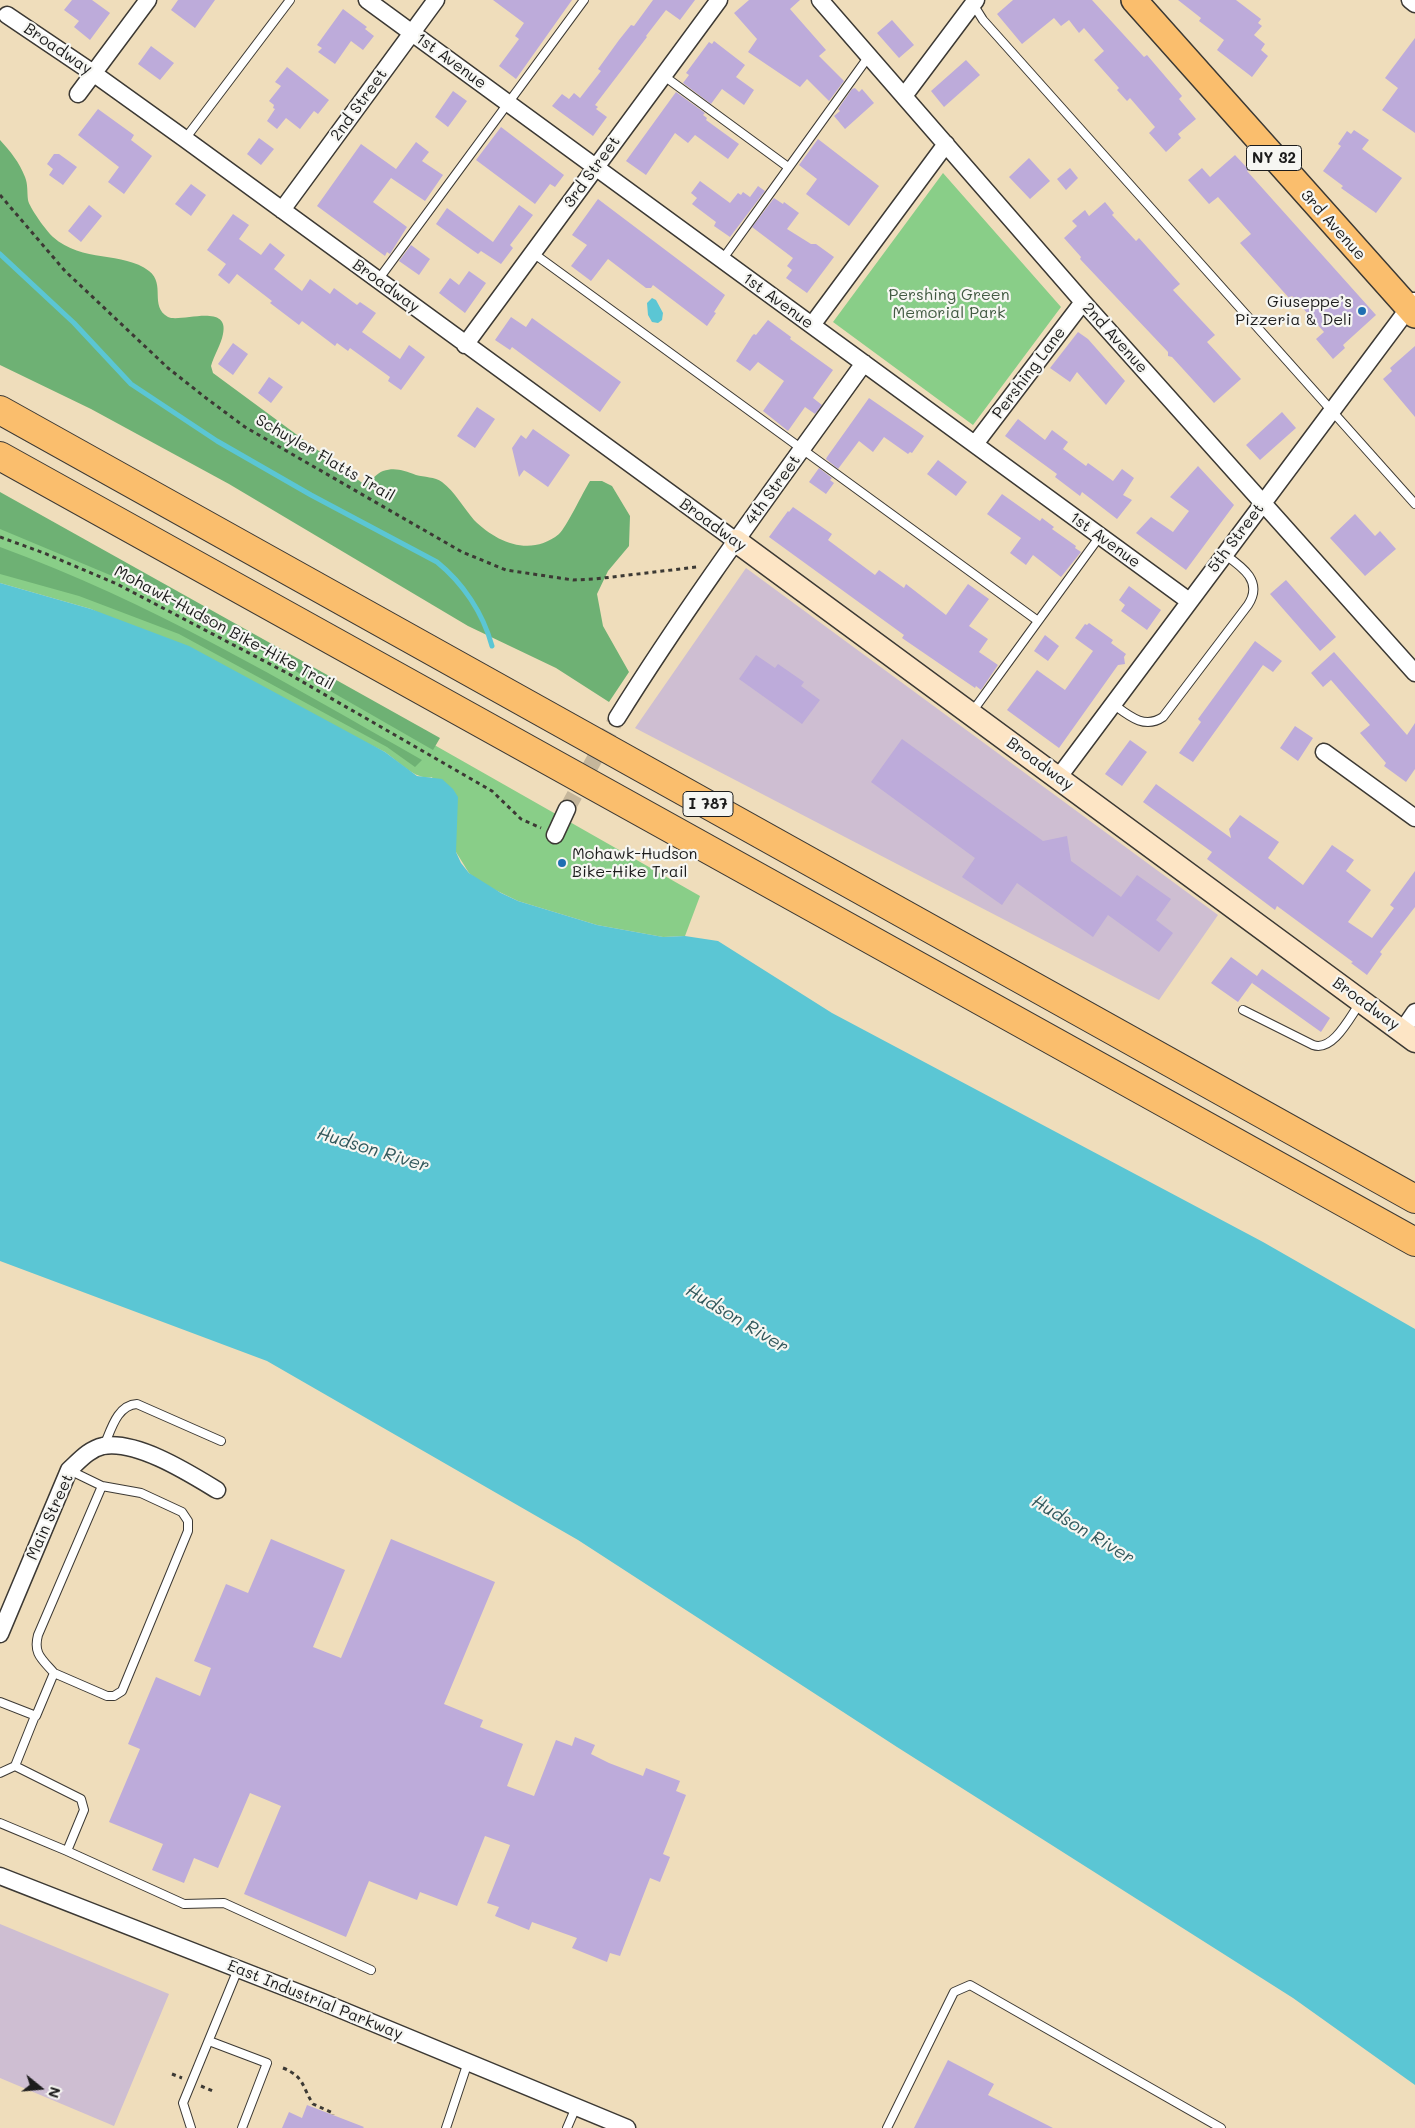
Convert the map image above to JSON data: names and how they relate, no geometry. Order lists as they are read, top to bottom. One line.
{"streets":{"highway":["I 787"],"main road":["NY 32","3rd Avenue"],"street":["Broadway","1st Avenue","2nd Street","3rd Street","2nd Avenue","Pershing Lane","4th Street","5th Street","Main Street","East Industrial Parkway"],"path":["Schuyler Flatts Trail","Mohawk-Hudson Bike-Hike Trail"]},"crossings":[["Broadway","2nd Street"],["Broadway","3rd Street"],["Broadway","4th Street"],["Broadway","5th Street"],["1st Avenue","2nd Street"],["1st Avenue","3rd Street"],["1st Avenue","Pershing Lane"],["1st Avenue","4th Street"],["1st Avenue","5th Street"],["3rd Avenue","5th Street"],["2nd Avenue","Pershing Lane"],["2nd Avenue","5th Street"],["Schuyler Flatts Trail","4th Street"]],"water":["Hudson River"],"parks":["Pershing Green Memorial Park"],"places":["Giuseppe’s Pizzeria & Deli","Mohawk-Hudson Bike-Hike Trail"],"north":"right"}
